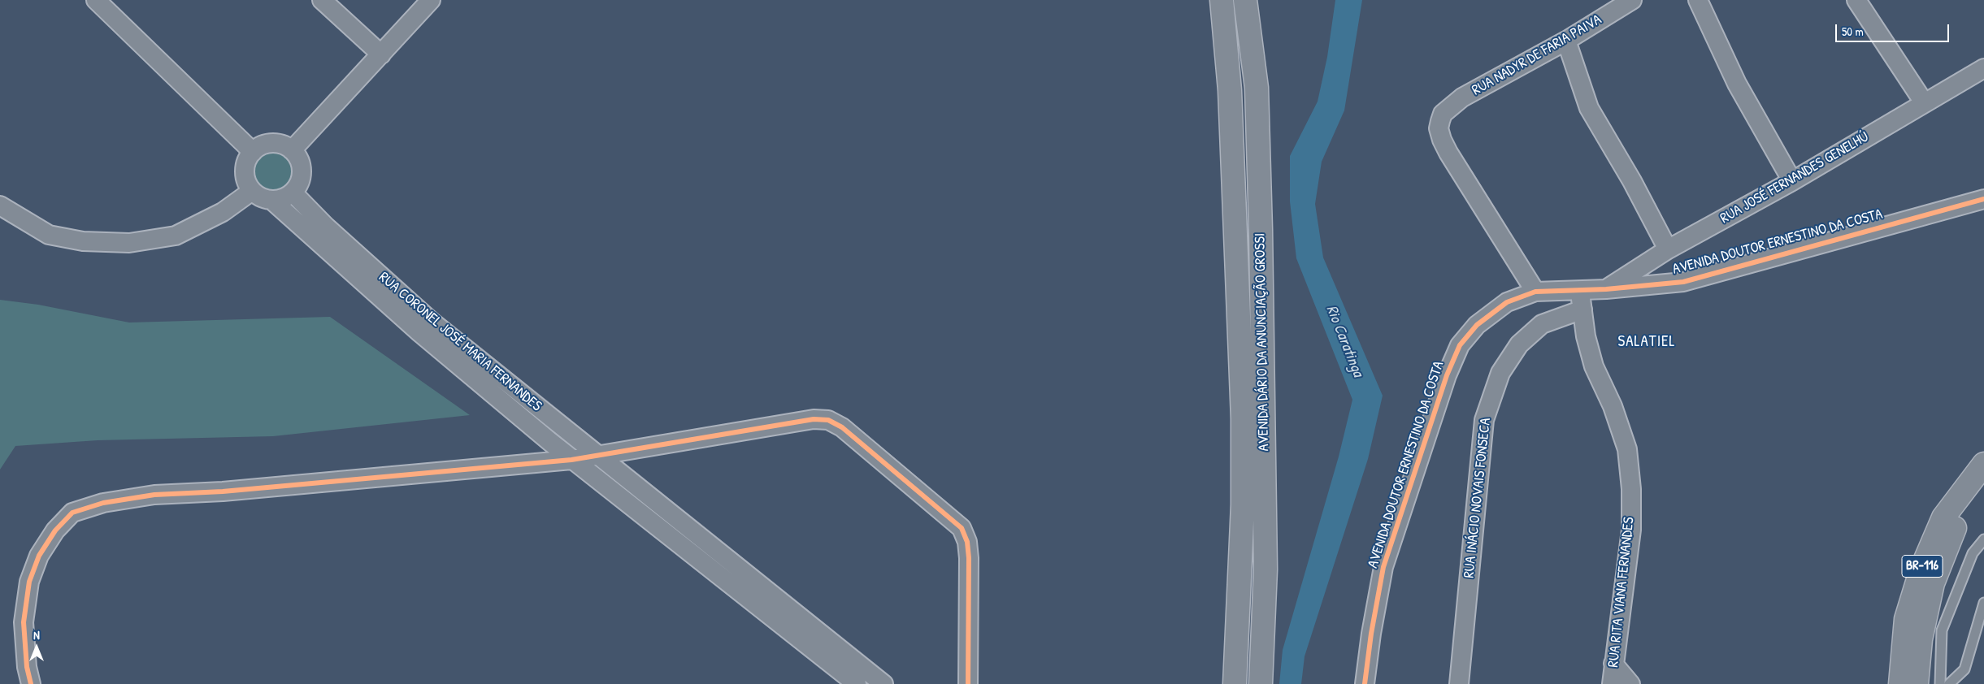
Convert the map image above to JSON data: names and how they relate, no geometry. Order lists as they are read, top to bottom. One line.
{"streets":{"main road":["AVENIDA DÁRIO DA ANUNCIAÇÃO GROSSI","BR-116"],"street":["RUA NADYR DE FARIA PAIVA","RUA JOSÉ FERNANDES GENELHÚ","AVENIDA DOUTOR ERNESTINO DA COSTA","RUA CORONEL JOSÉ MARIA FERNANDES","RUA INÁCIO NOVAIS FONSECA","RUA RITA VIANA FERNANDES"]},"crossings":[["RUA NADYR DE FARIA PAIVA","AVENIDA DOUTOR ERNESTINO DA COSTA"],["RUA JOSÉ FERNANDES GENELHÚ","AVENIDA DOUTOR ERNESTINO DA COSTA"],["AVENIDA DOUTOR ERNESTINO DA COSTA","RUA RITA VIANA FERNANDES"],["RUA INÁCIO NOVAIS FONSECA","RUA RITA VIANA FERNANDES"]],"districts":["SALATIEL"],"water":["Rio Caratinga"],"scale_bar":"50 m","north":"top"}
